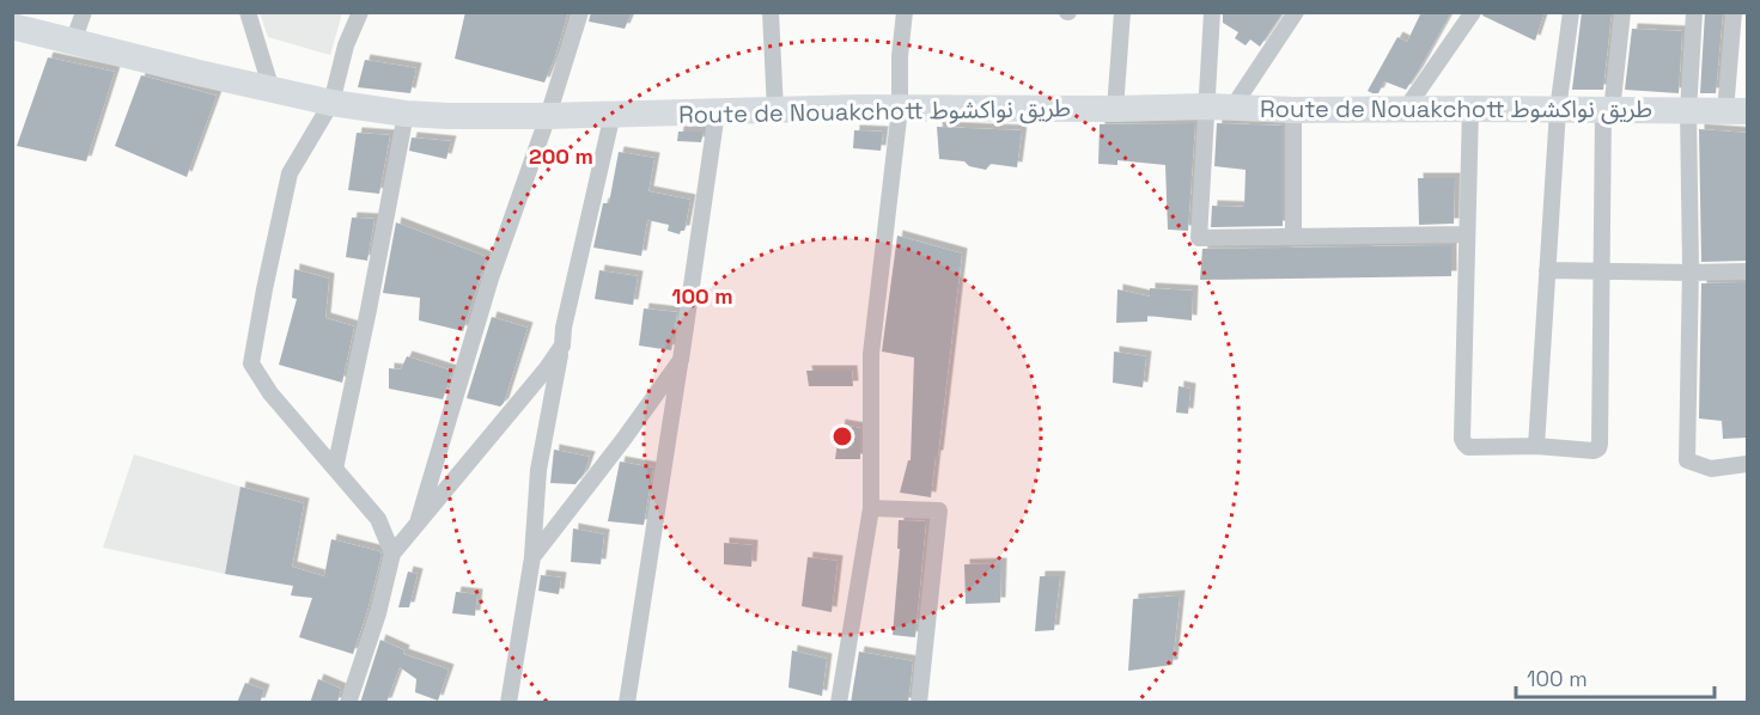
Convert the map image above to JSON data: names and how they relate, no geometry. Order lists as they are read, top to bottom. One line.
{"streets":{"highway":["Route de Nouakchott طريق نواكشوط"]},"scale_bar":"100 m","rings":["200 m","100 m"]}
